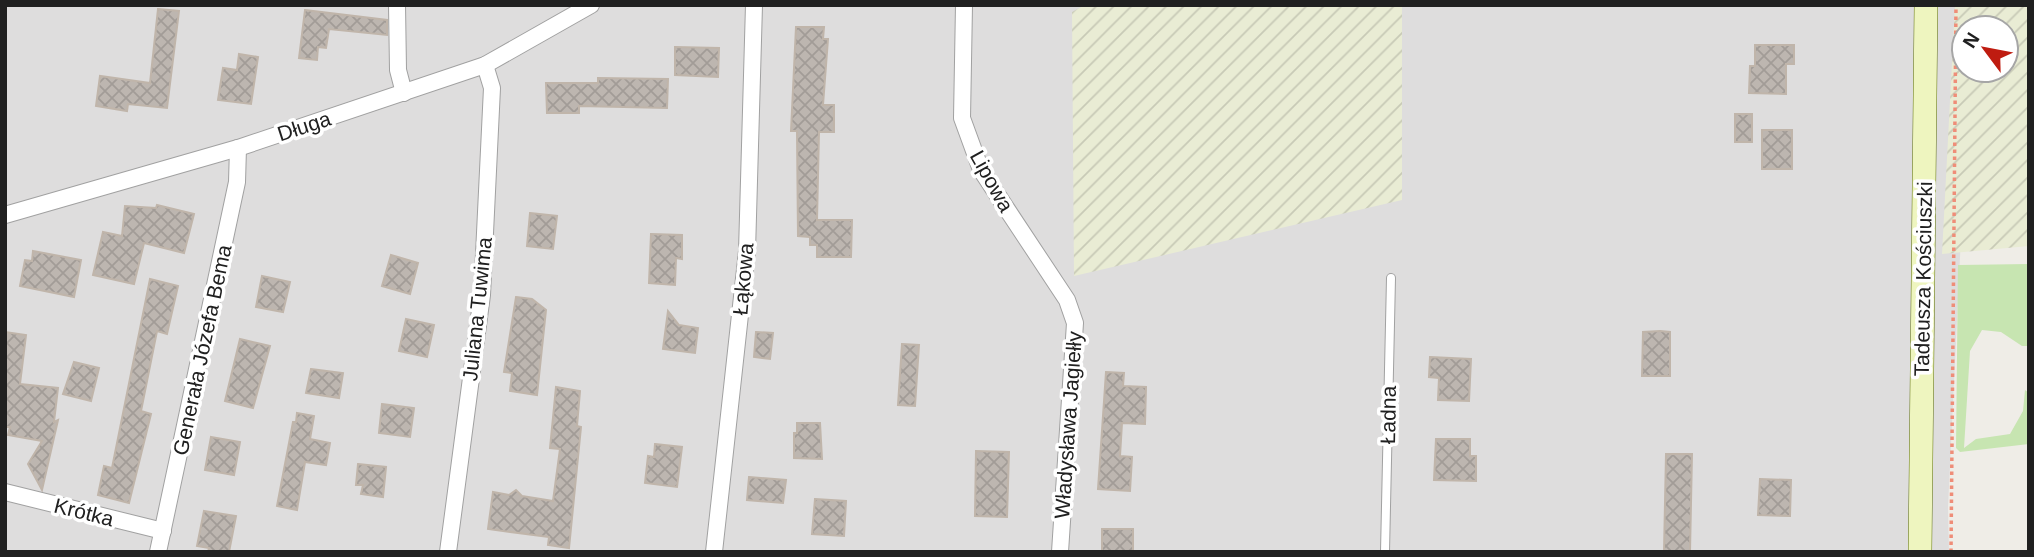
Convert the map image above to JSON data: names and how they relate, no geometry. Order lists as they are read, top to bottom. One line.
{"streets":{"main road":["Tadeusza Kościuszki"],"street":["Długa","Lipowa","Łąkowa","Juliana Tuwima","Generała Józefa Bema","Władysława Jagiełły","Krótka"],"lane":["Ładna"]},"crossings":[["Długa","Juliana Tuwima"],["Długa","Generała Józefa Bema"],["Lipowa","Władysława Jagiełły"],["Generała Józefa Bema","Krótka"]],"north":"top left"}
